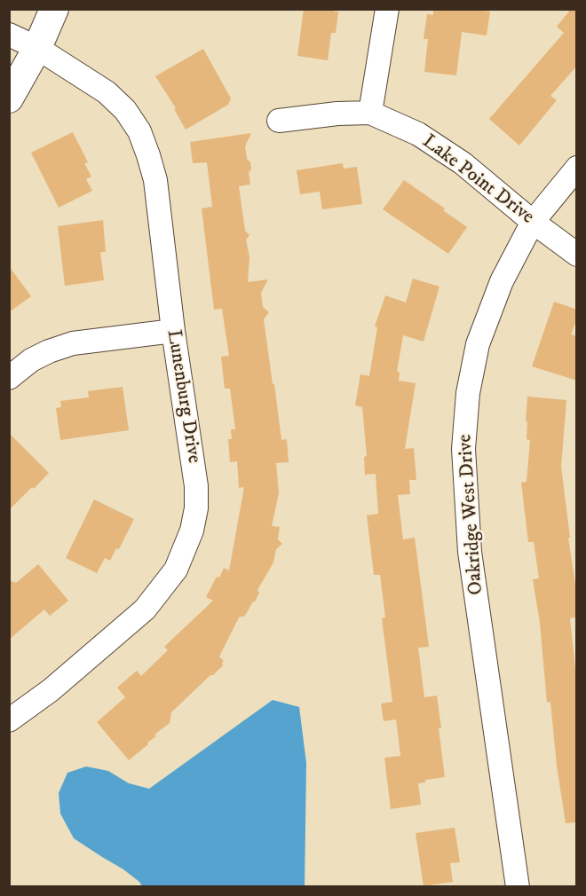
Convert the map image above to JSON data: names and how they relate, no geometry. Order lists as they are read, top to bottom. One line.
{"streets":{"street":["Lake Point Drive","Lunenburg Drive","Oakridge West Drive"]},"crossings":[["Lake Point Drive","Oakridge West Drive"]]}
